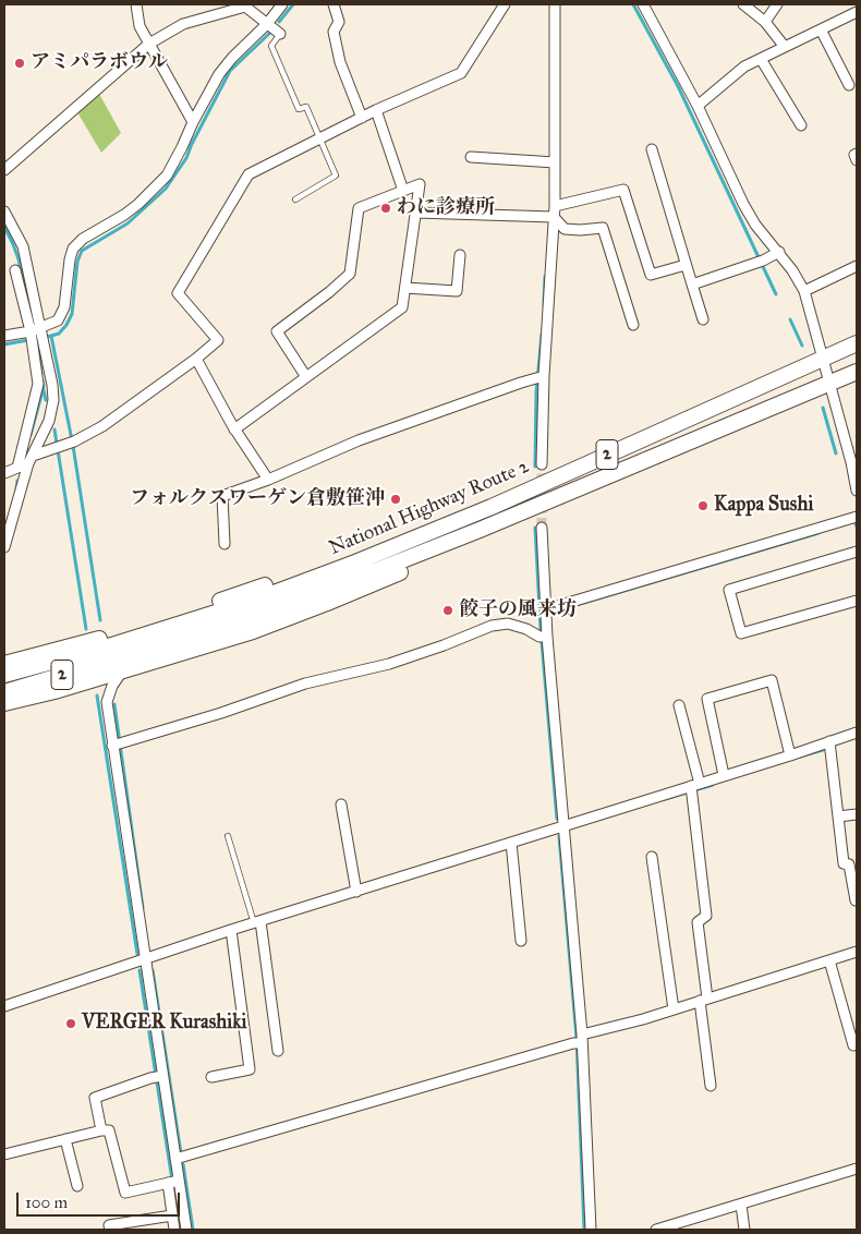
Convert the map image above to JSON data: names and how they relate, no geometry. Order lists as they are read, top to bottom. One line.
{"streets":{"highway":["2","National Highway Route 2"]},"places":["アミパラボウル","わに診療所","フォルクスワーゲン倉敷笹沖","Kappa Sushi","餃子の風来坊","VERGER Kurashiki"],"scale_bar":"100 m"}
